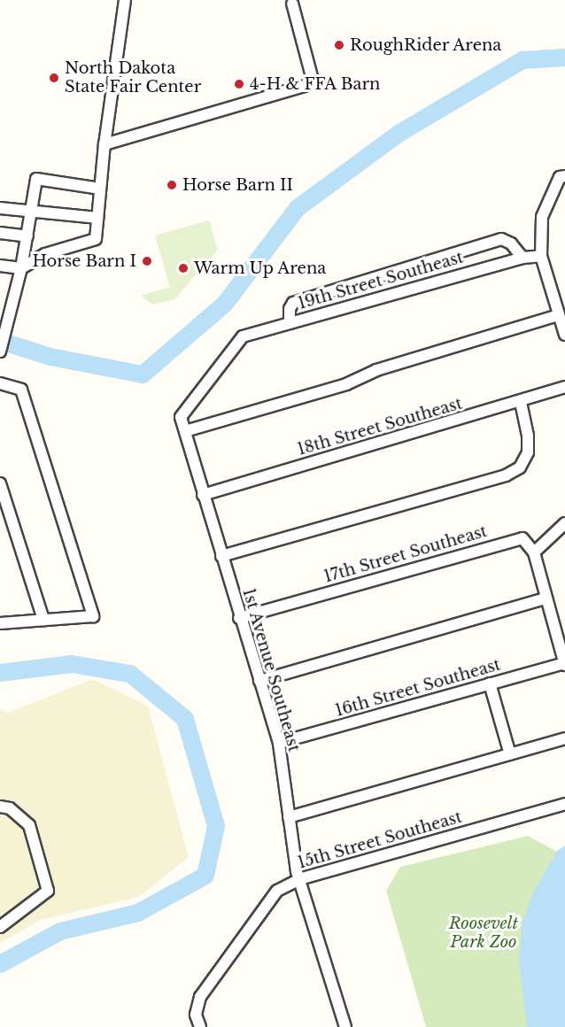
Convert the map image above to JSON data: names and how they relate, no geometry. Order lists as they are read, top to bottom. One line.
{"streets":{"street":["19th Street Southeast","18th Street Southeast","17th Street Southeast","1st Avenue Southeast","16th Street Southeast","15th Street Southeast"]},"crossings":[["19th Street Southeast","1st Avenue Southeast"],["18th Street Southeast","1st Avenue Southeast"],["17th Street Southeast","1st Avenue Southeast"],["1st Avenue Southeast","16th Street Southeast"],["1st Avenue Southeast","15th Street Southeast"]],"parks":["Roosevelt Park Zoo"],"places":["RoughRider Arena","North Dakota State Fair Center","4-H & FFA Barn","Horse Barn II","Horse Barn I","Warm Up Arena"]}
